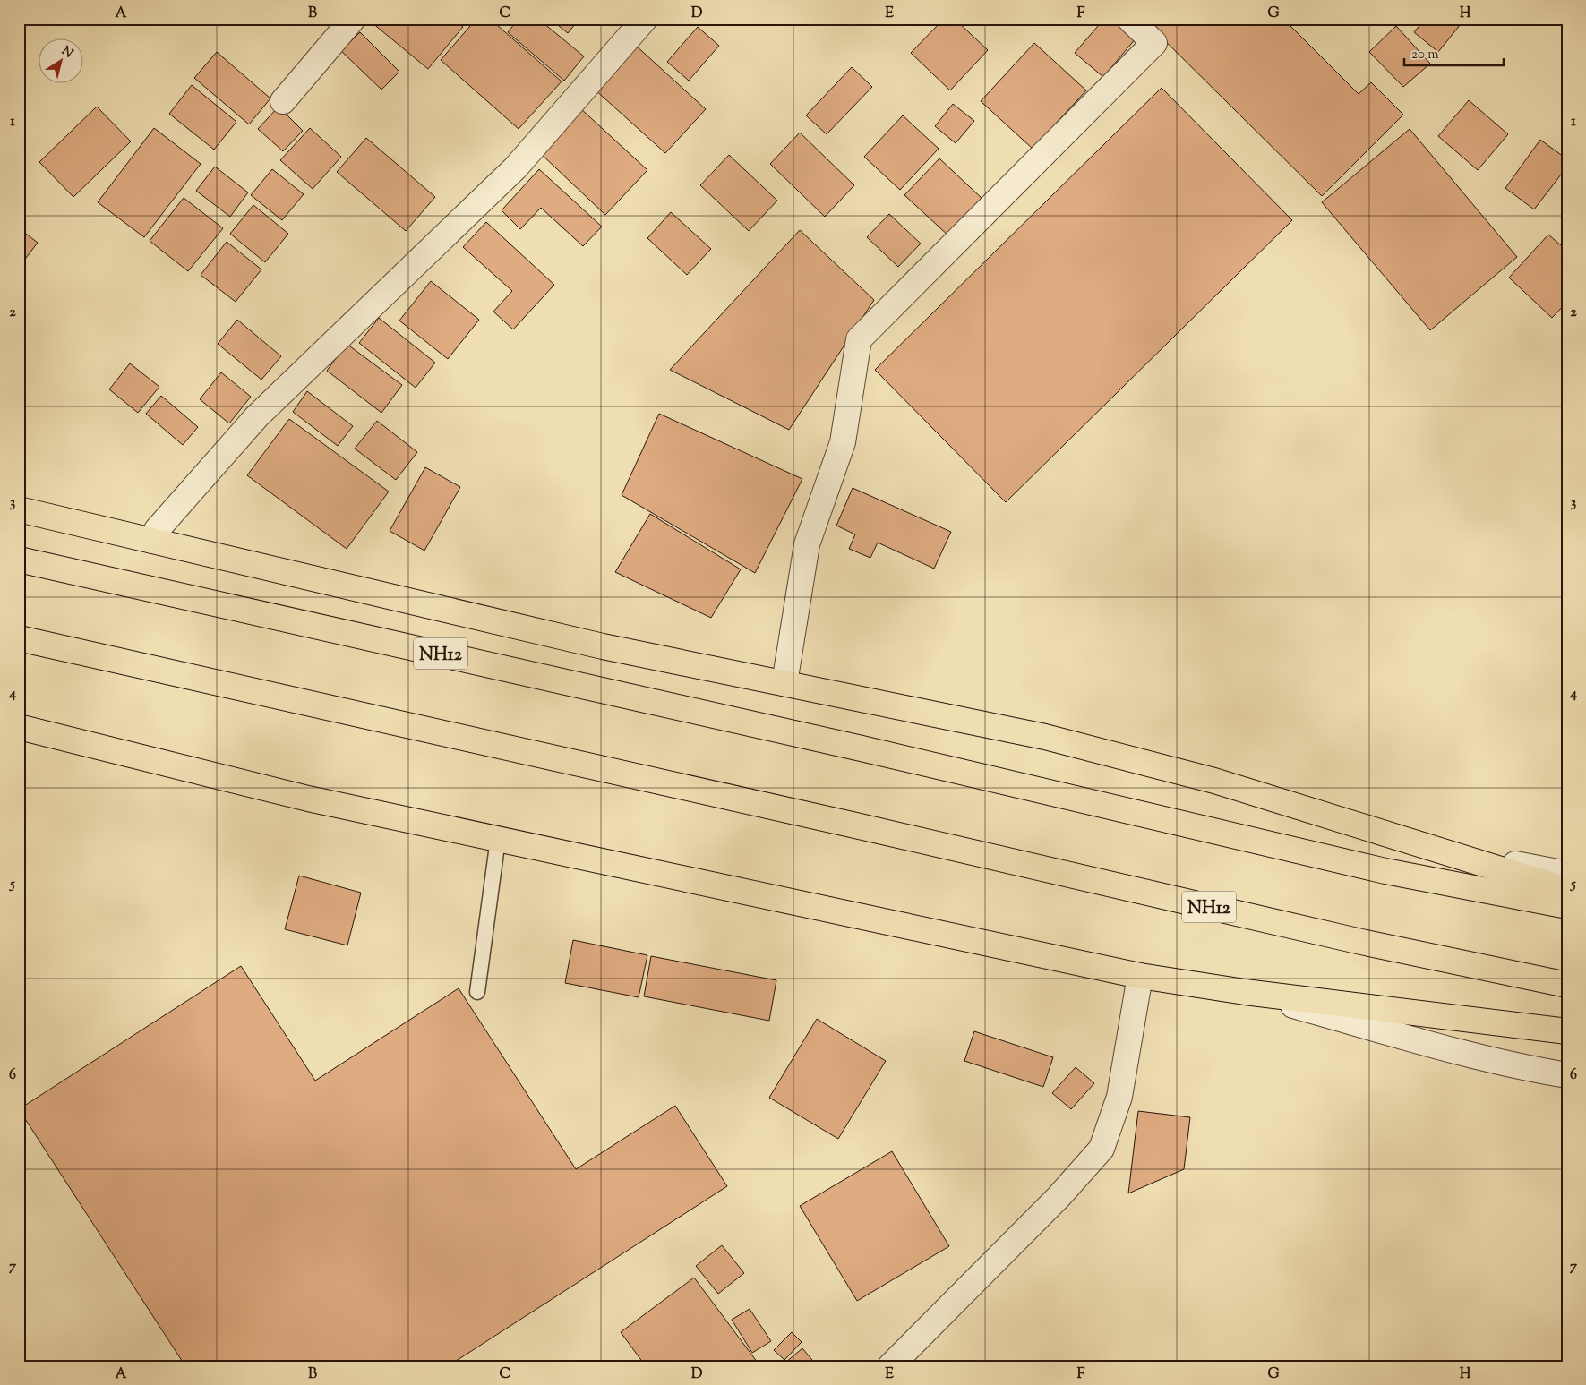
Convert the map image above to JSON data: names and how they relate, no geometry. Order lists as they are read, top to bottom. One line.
{"streets":{"main road":["NH12"]},"scale_bar":"20 m","north":"top right","grid":{"columns":["A","B","C","D","E","F","G","H"],"rows":["1","2","3","4","5","6","7"]}}
